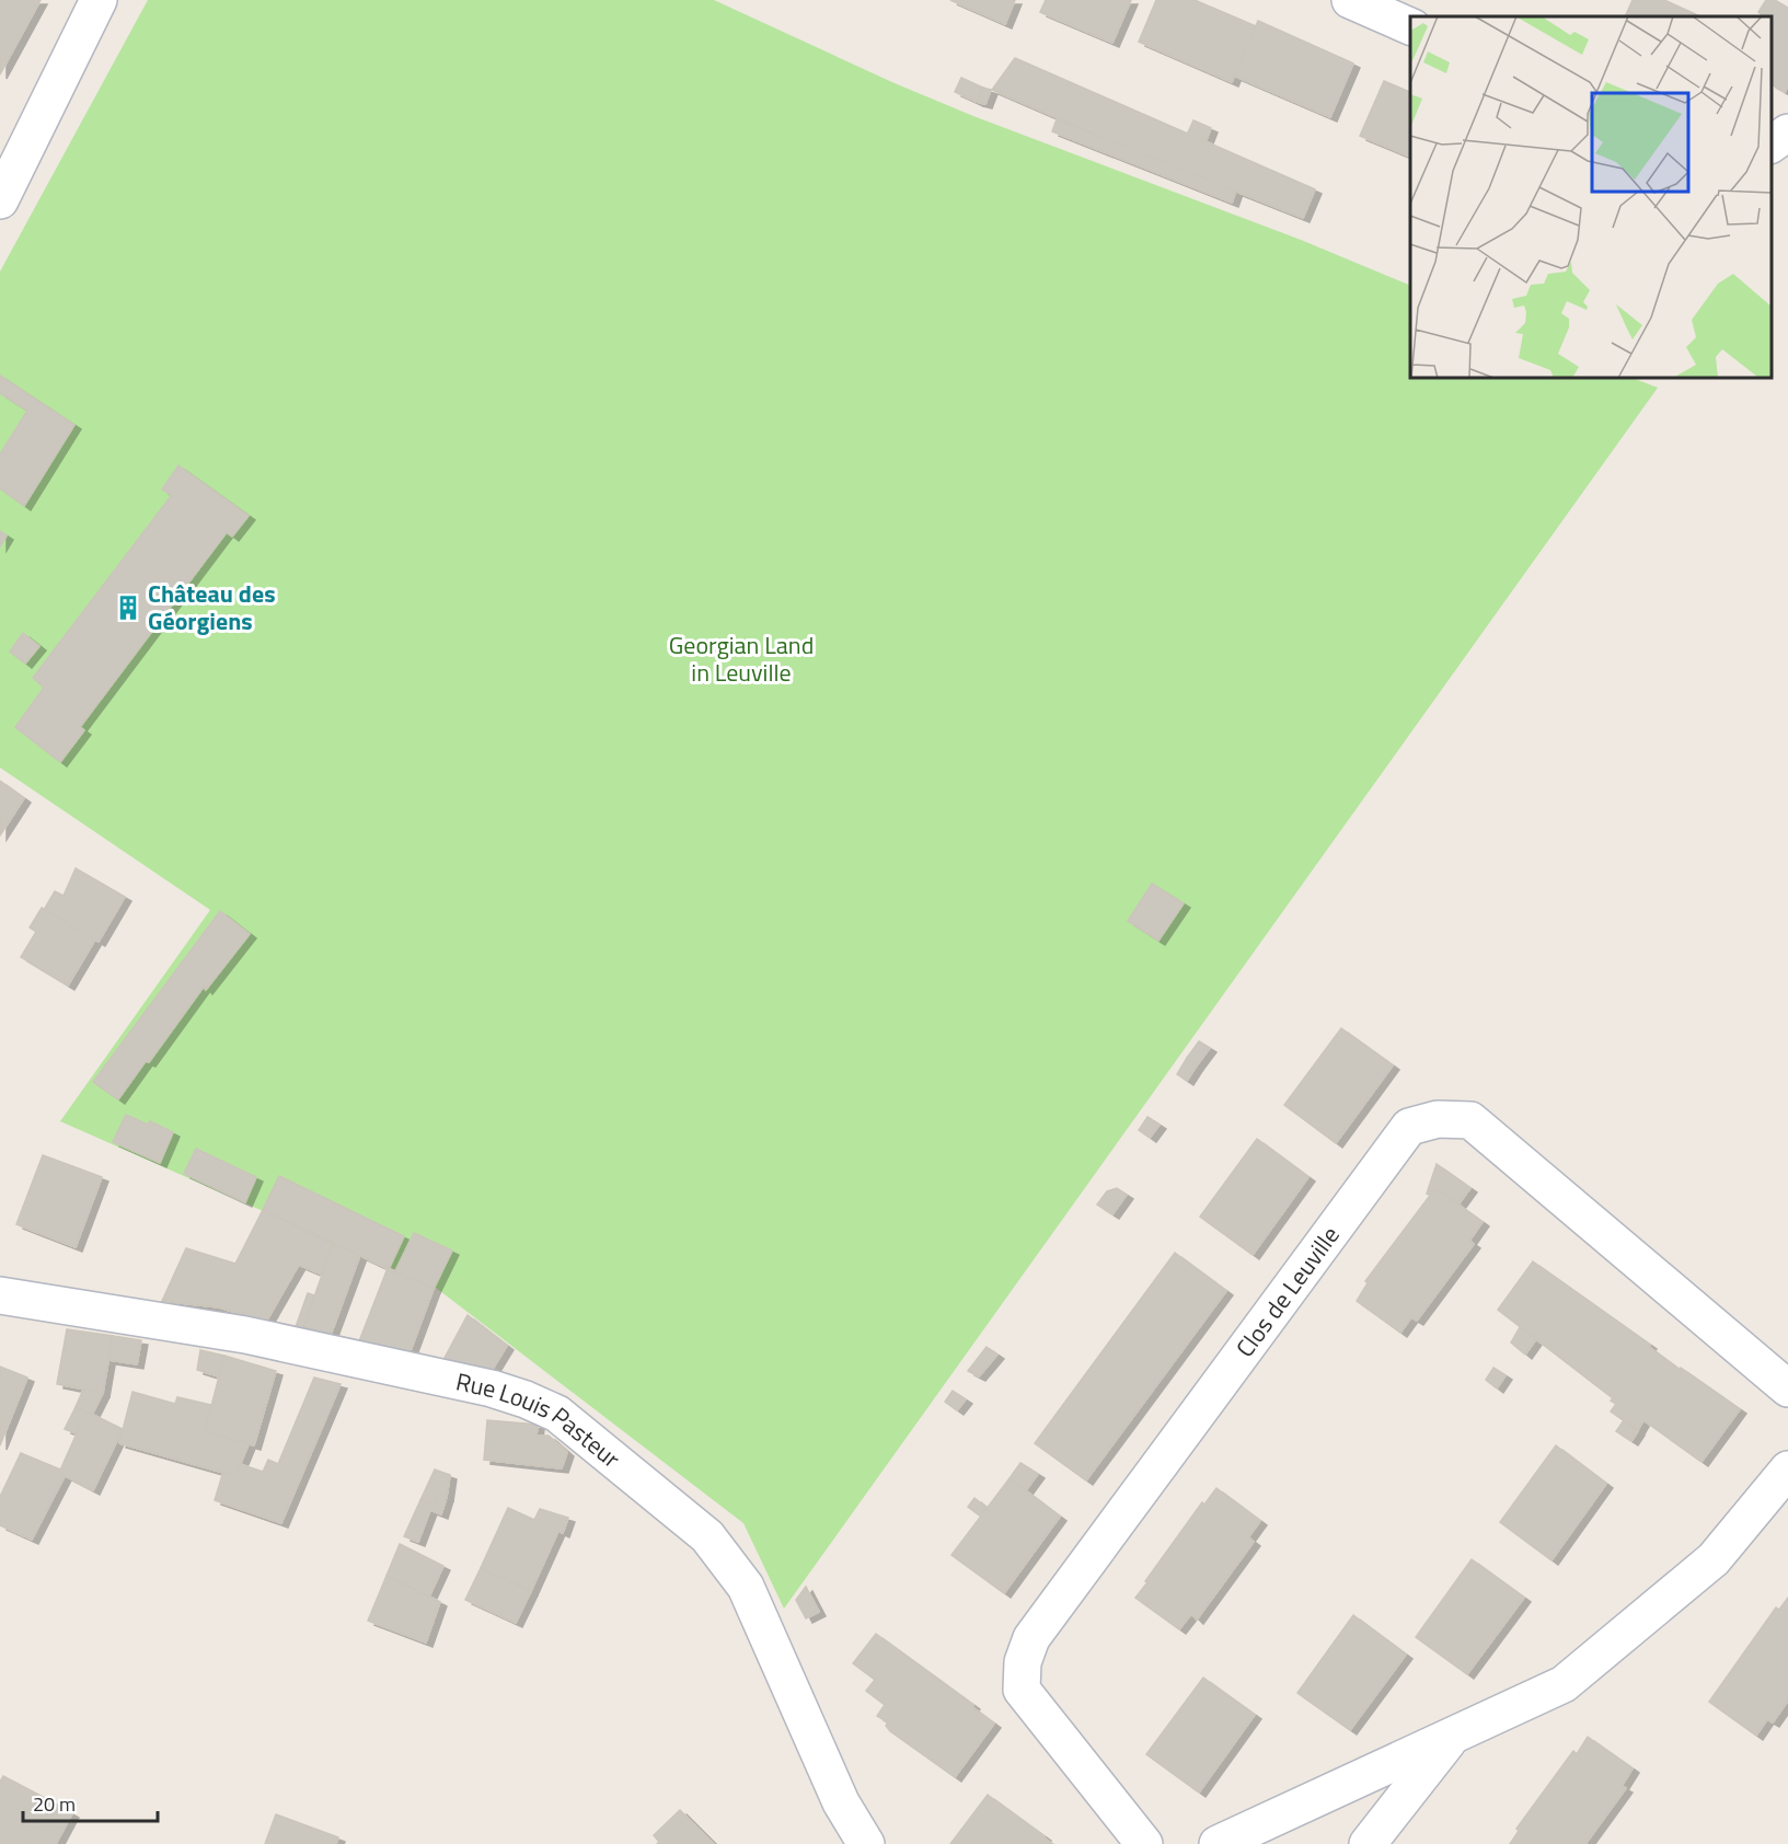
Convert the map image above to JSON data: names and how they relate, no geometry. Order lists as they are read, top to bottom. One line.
{"streets":{"street":["Clos de Leuville","Rue Louis Pasteur"]},"parks":["Georgian Land in Leuville"],"places":{"building":["Château des Géorgiens"]},"scale_bar":"20 m"}
